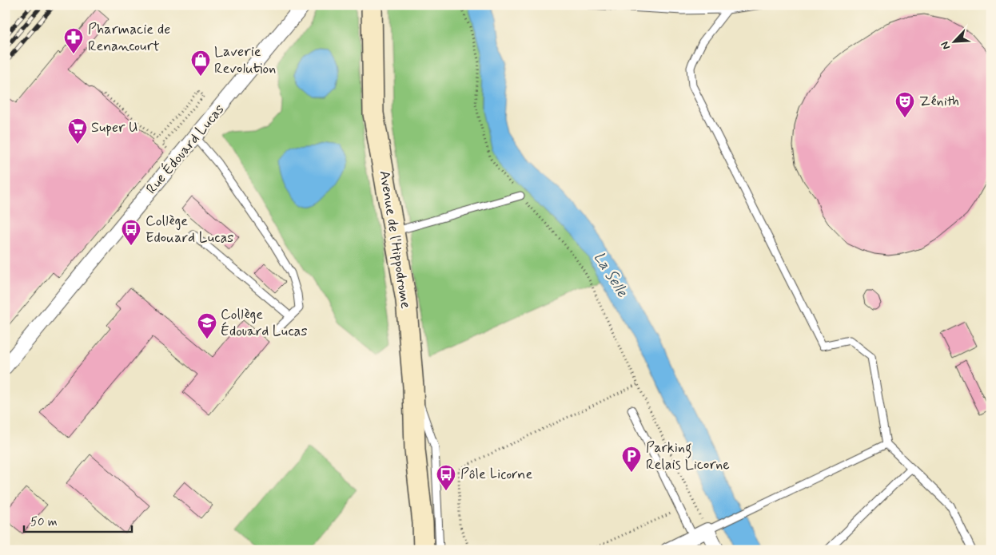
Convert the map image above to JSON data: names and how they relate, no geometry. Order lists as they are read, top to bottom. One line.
{"streets":{"main road":["Avenue de l'Hippodrome"],"street":["Rue Édouard Lucas"]},"water":["La Selle"],"places":{"pharmacy":["Pharmacie de Renancourt"],"shop":["Laverie Revolution"],"theatre":["Zénith"],"supermarket":["Super U"],"bus stop":["Collège Edouard Lucas","Pôle Licorne"],"school or university":["Collège Édouard Lucas"],"parking":["Parking Relais Licorne"]},"scale_bar":"50 m","north":"bottom left"}
